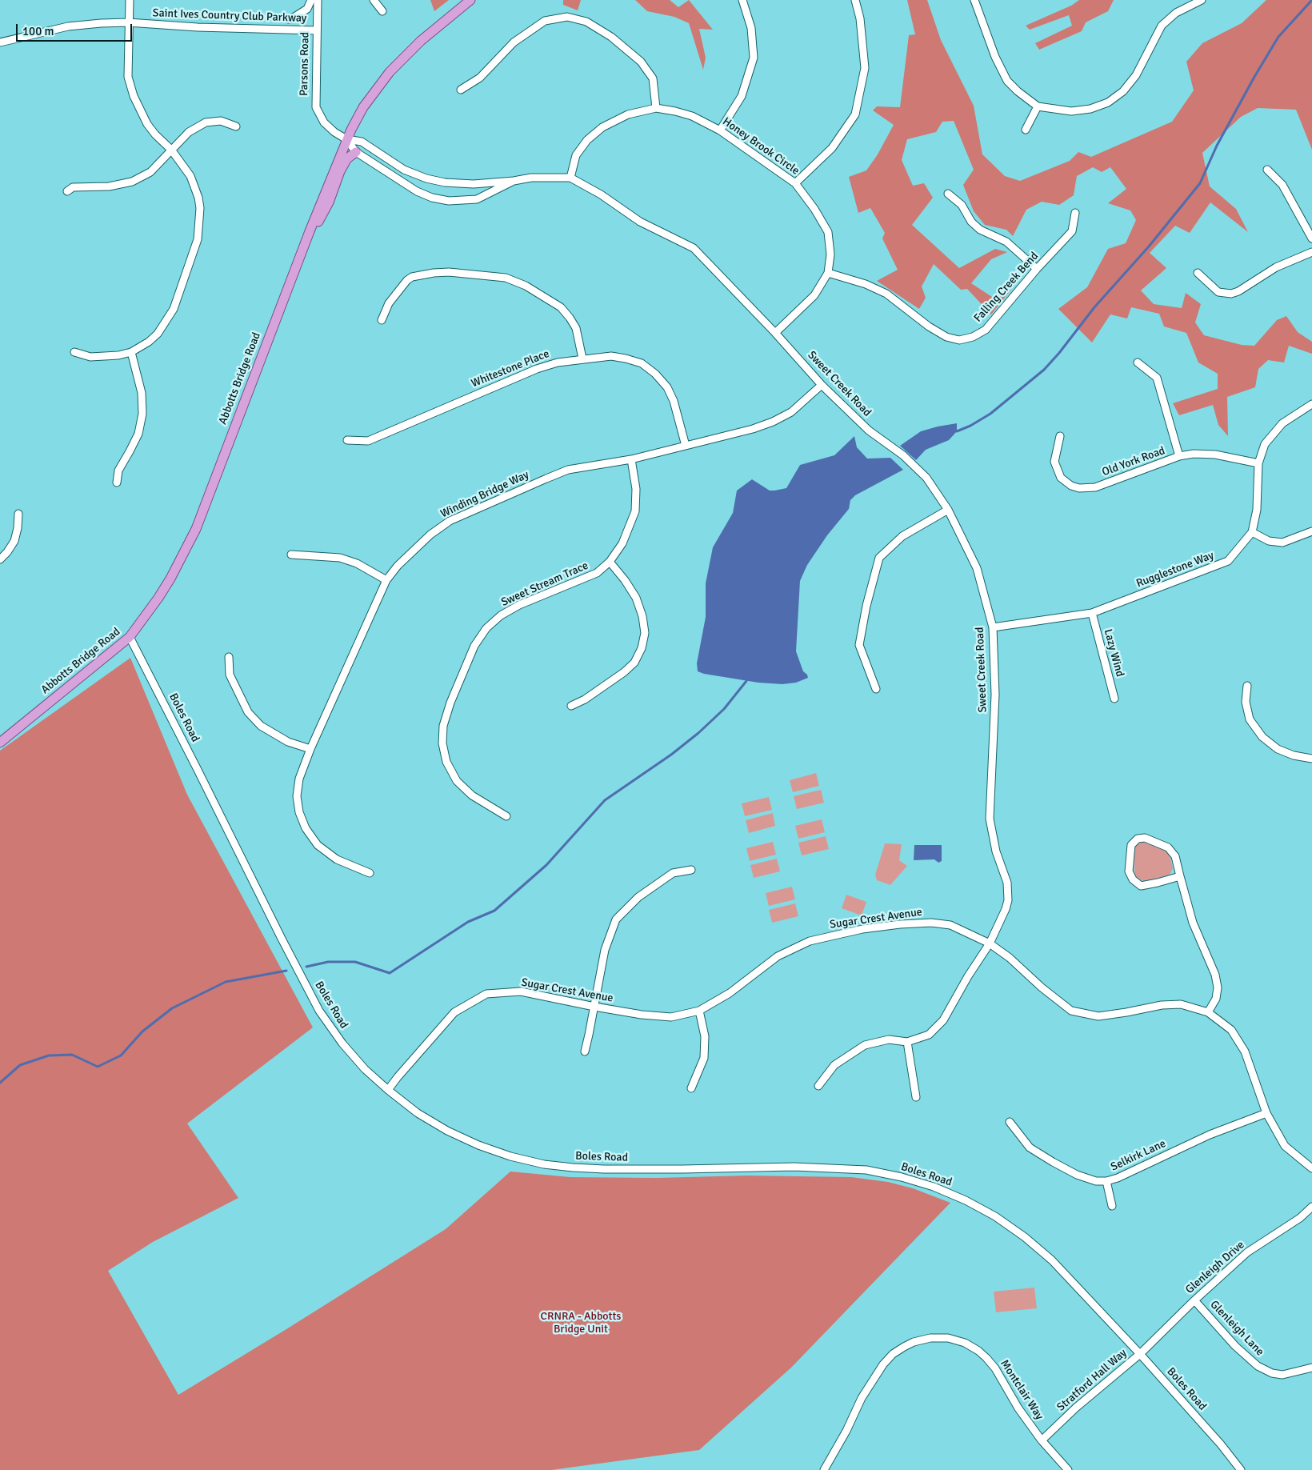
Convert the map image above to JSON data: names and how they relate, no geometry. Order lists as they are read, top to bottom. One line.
{"streets":{"main road":["Abbotts Bridge Road"],"street":["Saint Ives Country Club Parkway","Parsons Road","Honey Brook Circle","Falling Creek Bend","Whitestone Place","Sweet Creek Road","Old York Road","Winding Bridge Way","Rugglestone Way","Sweet Stream Trace","Lazy Wind","Boles Road","Sugar Crest Avenue","Selkirk Lane","Glenleigh Drive","Glenleigh Lane","Stratford Hall Way","Montclair Way"]},"crossings":[["Saint Ives Country Club Parkway","Parsons Road"],["Parsons Road","Abbotts Bridge Road"],["Parsons Road","Sweet Creek Road"],["Honey Brook Circle","Falling Creek Bend"],["Honey Brook Circle","Sweet Creek Road"],["Whitestone Place","Winding Bridge Way"],["Abbotts Bridge Road","Sweet Creek Road"],["Abbotts Bridge Road","Boles Road"],["Sweet Creek Road","Winding Bridge Way"],["Sweet Creek Road","Rugglestone Way"],["Sweet Creek Road","Sugar Crest Avenue"],["Old York Road","Rugglestone Way"],["Winding Bridge Way","Sweet Stream Trace"],["Rugglestone Way","Lazy Wind"],["Boles Road","Sugar Crest Avenue"],["Boles Road","Glenleigh Drive"],["Boles Road","Stratford Hall Way"],["Sugar Crest Avenue","Selkirk Lane"],["Glenleigh Drive","Glenleigh Lane"],["Glenleigh Drive","Stratford Hall Way"],["Stratford Hall Way","Montclair Way"]],"parks":["CRNRA - Abbotts Bridge Unit"],"scale_bar":"100 m"}
